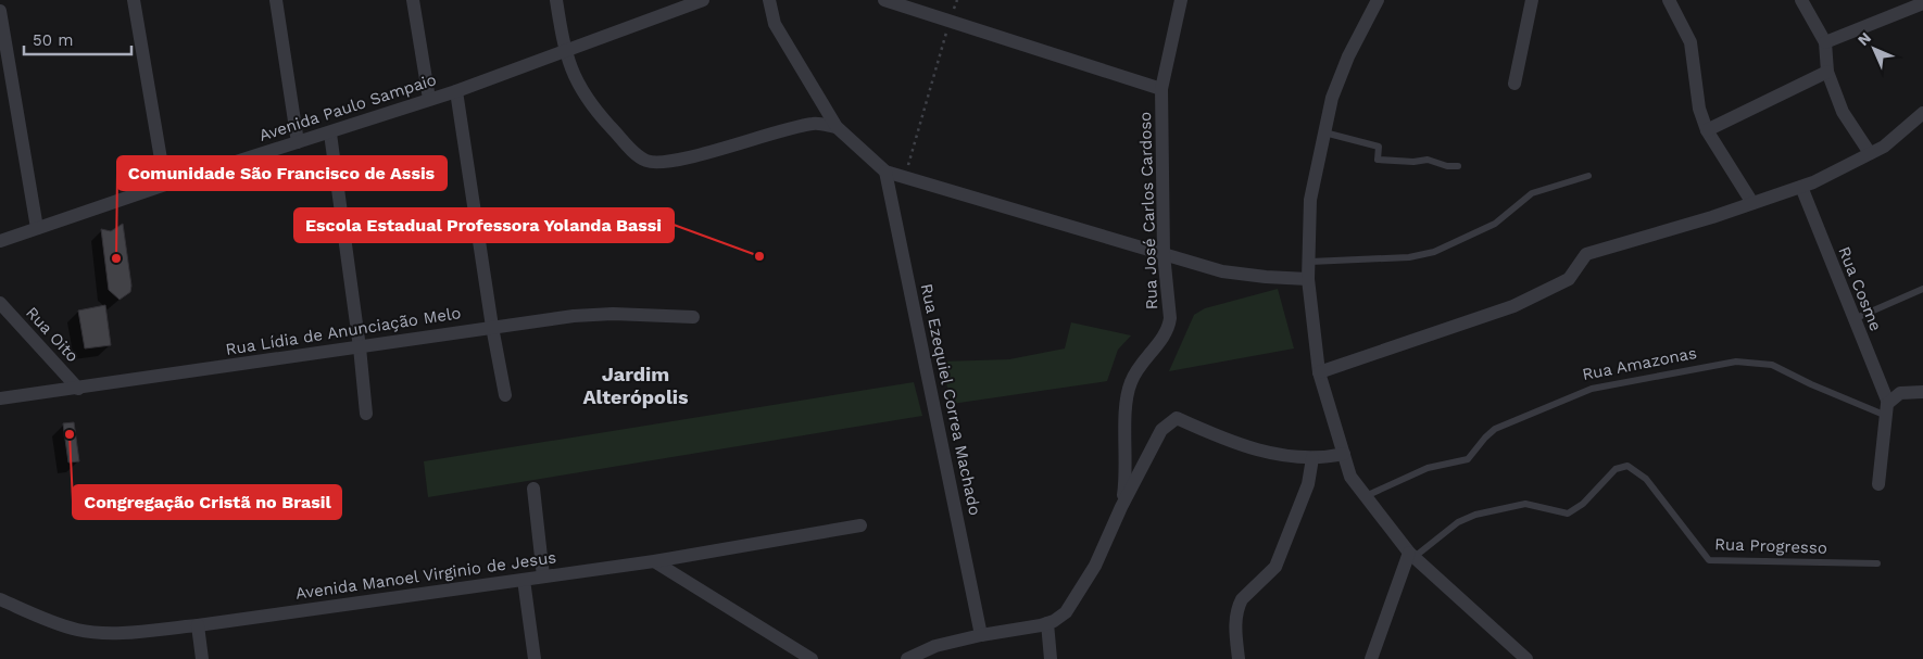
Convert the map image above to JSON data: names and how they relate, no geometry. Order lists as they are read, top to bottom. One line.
{"streets":{"street":["Avenida Paulo Sampaio","Rua José Carlos Cardoso","Rua Cosme","Rua Lídia de Anunciação Melo","Rua Oito","Rua Ezequiel Correa Machado","Avenida Manoel Virginio de Jesus"],"lane":["Rua Amazonas","Rua Progresso"]},"crossings":[["Rua Cosme","Rua Amazonas"],["Rua Lídia de Anunciação Melo","Rua Oito"]],"districts":["Jardim Alterópolis"],"places":["Escola Estadual Professora Yolanda Bassi","Comunidade São Francisco de Assis","Congregação Cristã no Brasil"],"scale_bar":"50 m","north":"top left"}
